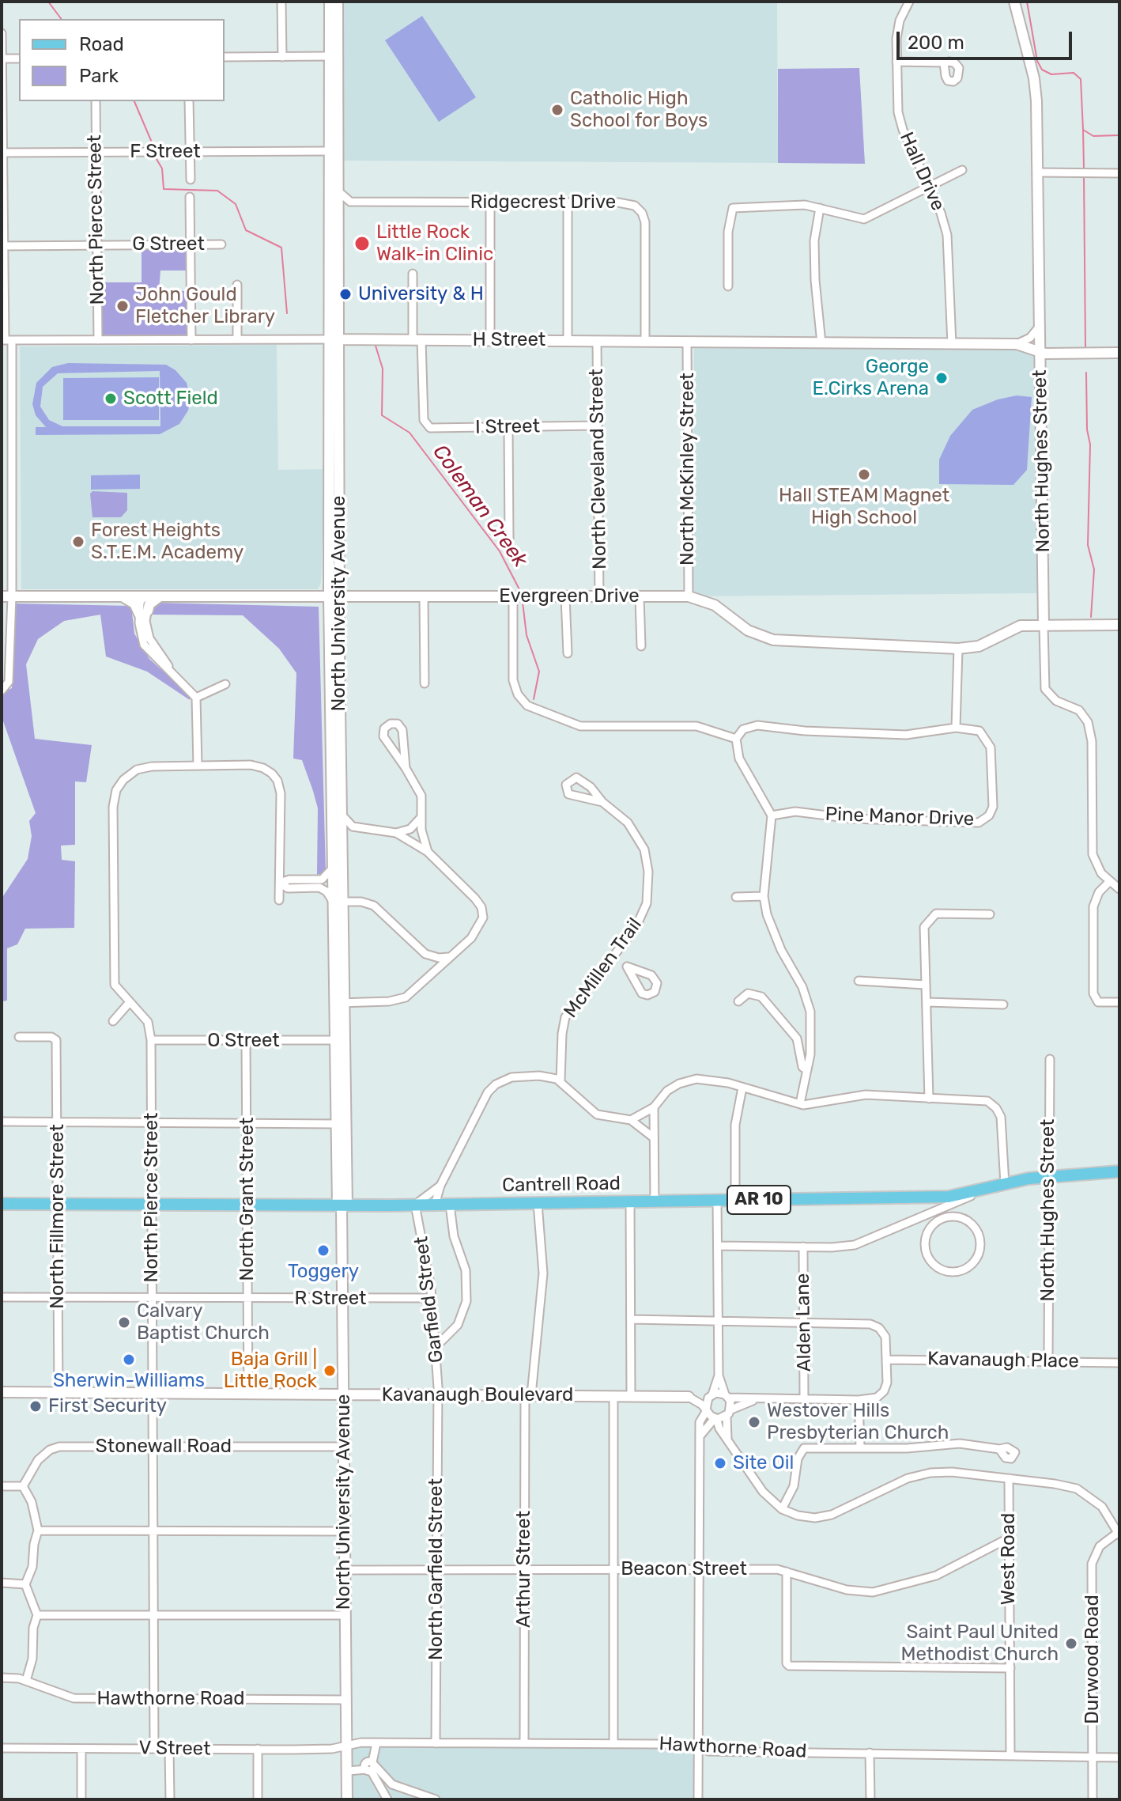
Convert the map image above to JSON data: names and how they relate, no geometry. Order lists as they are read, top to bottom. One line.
{"streets":{"main road":["Cantrell Road","AR 10"],"street":["F Street","Hall Drive","Ridgecrest Drive","North Pierce Street","G Street","H Street","I Street","North Hughes Street","North Cleveland Street","North McKinley Street","Evergreen Drive","North University Avenue","Pine Manor Drive","McMillen Trail","O Street","North Grant Street","North Fillmore Street","R Street","Garfield Street","Alden Lane","Kavanaugh Place","Kavanaugh Boulevard","Stonewall Road","West Road","North Garfield Street","Arthur Street","Beacon Street","Durwood Road","Hawthorne Road","V Street"]},"crossings":[["F Street","North Pierce Street"],["F Street","North University Avenue"],["Hall Drive","H Street"],["Ridgecrest Drive","H Street"],["North Pierce Street","G Street"],["North Pierce Street","H Street"],["North Pierce Street","O Street"],["North Pierce Street","Cantrell Road"],["North Pierce Street","R Street"],["North Pierce Street","Kavanaugh Boulevard"],["North Pierce Street","Stonewall Road"],["North Pierce Street","Hawthorne Road"],["North Pierce Street","V Street"],["H Street","I Street"],["H Street","North Hughes Street"],["H Street","North Cleveland Street"],["H Street","North McKinley Street"],["H Street","North University Avenue"],["I Street","North Cleveland Street"],["North Hughes Street","Evergreen Drive"],["North Hughes Street","Cantrell Road"],["North Hughes Street","Kavanaugh Place"],["North Cleveland Street","Evergreen Drive"],["North McKinley Street","Evergreen Drive"],["Evergreen Drive","North University Avenue"],["North University Avenue","O Street"],["North University Avenue","Cantrell Road"],["North University Avenue","R Street"],["North University Avenue","Kavanaugh Boulevard"],["North University Avenue","Stonewall Road"],["North University Avenue","Beacon Street"],["North University Avenue","Hawthorne Road"],["North University Avenue","V Street"],["O Street","North Grant Street"],["Cantrell Road","North Grant Street"],["Cantrell Road","North Fillmore Street"],["Cantrell Road","Garfield Street"],["Cantrell Road","Arthur Street"],["North Grant Street","R Street"],["North Grant Street","Kavanaugh Boulevard"],["North Fillmore Street","R Street"],["North Fillmore Street","Kavanaugh Boulevard"],["R Street","Garfield Street"],["Garfield Street","Kavanaugh Boulevard"],["Garfield Street","North Garfield Street"],["Kavanaugh Boulevard","North Garfield Street"],["Kavanaugh Boulevard","Arthur Street"],["West Road","Beacon Street"],["West Road","Hawthorne Road"],["North Garfield Street","Beacon Street"],["North Garfield Street","Hawthorne Road"],["Arthur Street","Beacon Street"],["Arthur Street","Hawthorne Road"],["Durwood Road","Hawthorne Road"],["Hawthorne Road","V Street"]],"water":["Coleman Creek"],"places":["Catholic High School for Boys","Little Rock Walk-in Clinic","University & H","John Gould Fletcher Library","George E.Cirks Arena","Scott Field","Hall STEAM Magnet High School","Forest Heights S.T.E.M. Academy","Toggery","Calvary Baptist Church","Sherwin-Williams","Baja Grill | Little Rock","First Security","Westover Hills Presbyterian Church","Site Oil","Saint Paul United Methodist Church"],"legend":["Road","Park"],"scale_bar":"200 m"}
